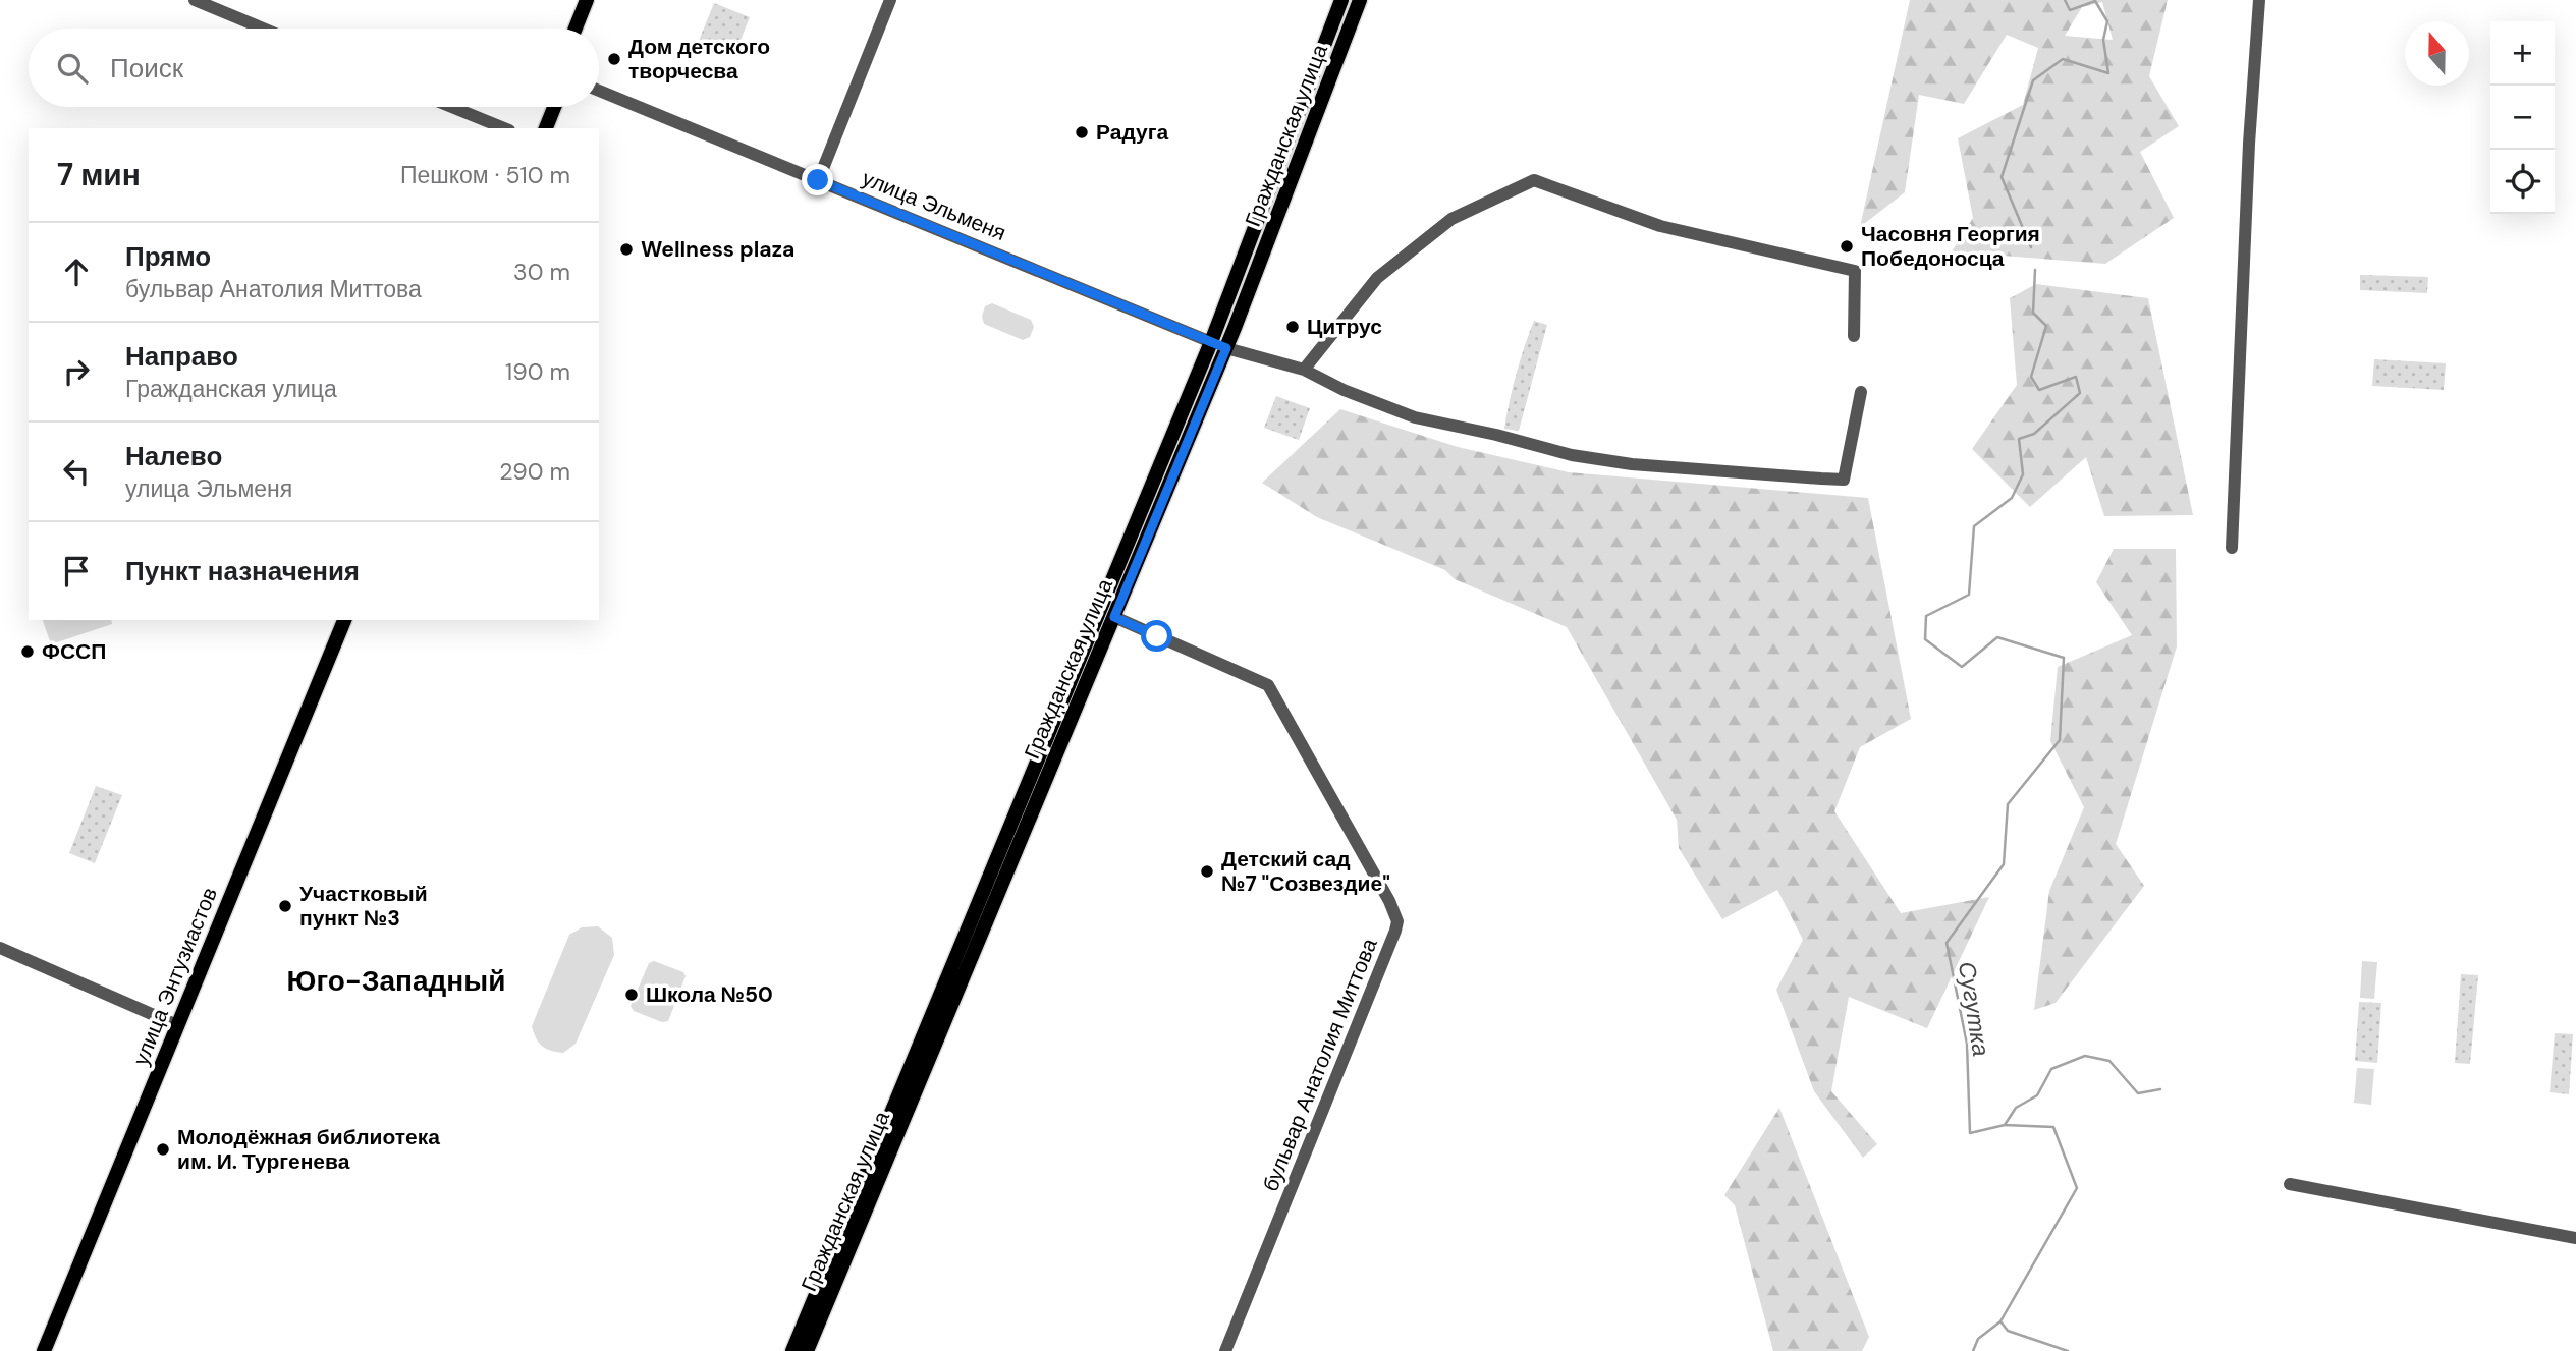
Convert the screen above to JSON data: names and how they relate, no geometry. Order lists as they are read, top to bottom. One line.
{"streets":{"main road":["Гражданская улица","улица Эльменя","улица Энтузиастов"],"street":["бульвар Анатолия Миттова"]},"crossings":[["Гражданская улица","улица Эльменя"],["Гражданская улица","бульвар Анатолия Миттова"]],"districts":["Юго-Западный"],"water":["Сугутка"],"places":["Дом детского творчесва","Радуга","Часовня Георгия Победоносца","Wellness plaza","Цитрус","ФССП","Детский сад №7 \"Созвездие\"","Участковый пункт №3","Школа №50","Молодёжная библиотека им. И. Тургенева"],"north":"top","page":{"map_buttons":["+","−"],"search":"Поиск","heading":["7 мин","Пешком · 510 m"],"list":[["Прямо","бульвар Анатолия Миттова","30 m"],["Направо","Гражданская улица","190 m"],["Налево","улица Эльменя","290 m"],"Пункт назначения"]}}
